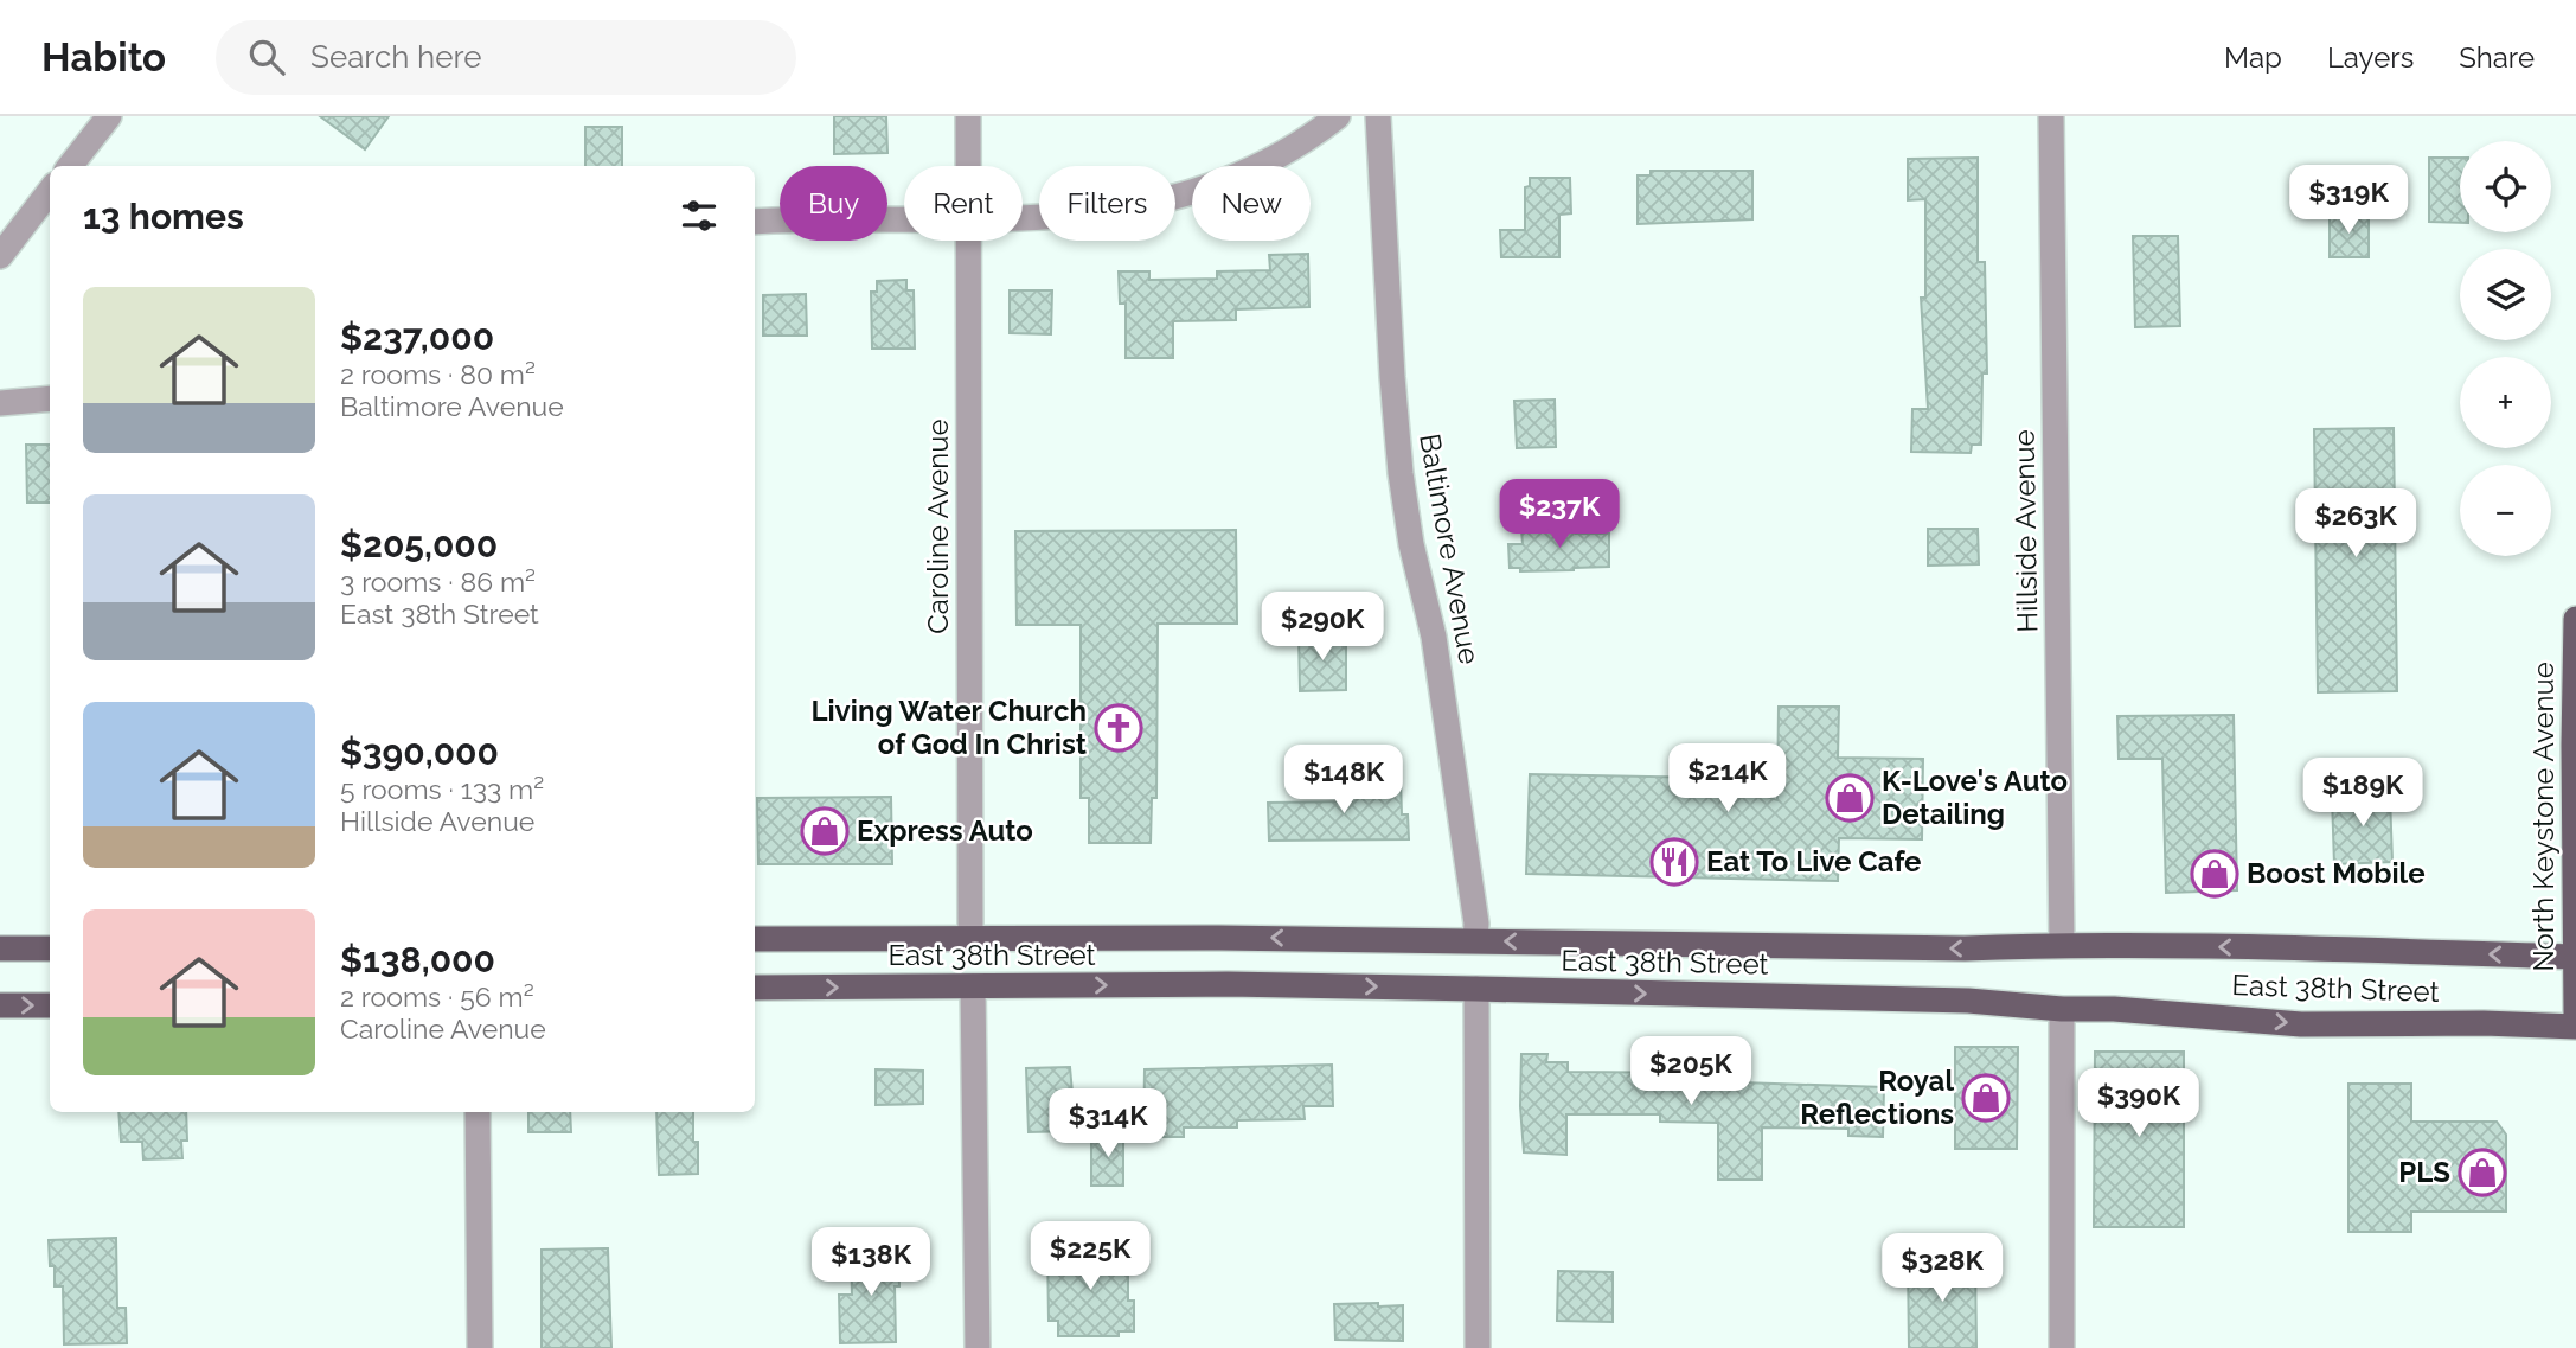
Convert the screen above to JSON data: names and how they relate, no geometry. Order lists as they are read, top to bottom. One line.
{"streets":{"main road":["North Keystone Avenue","East 38th Street"],"street":["Caroline Avenue","Hillside Avenue","Baltimore Avenue"]},"crossings":[["Caroline Avenue","East 38th Street"],["Hillside Avenue","East 38th Street"],["Baltimore Avenue","East 38th Street"],["North Keystone Avenue","East 38th Street"]],"places":{"church":["Living Water Church of God In Christ"],"shop":["K-Love's Auto Detailing","Express Auto","Boost Mobile","Royal Reflections","PLS"],"restaurant":["Eat To Live Cafe"]},"page":{"header":"Habito","search":"Search here","nav":["Map","Layers","Share"],"map_buttons":["+","−"],"price":["$319K","$237K","$263K","$290K","$214K","$148K","$189K","$205K","$390K","$314K","$225K","$138K","$328K"],"chip":["Buy","Rent","Filters","New"],"heading":"13 homes","list":[{"name":"$237,000","note":"2 rooms · 80 m² · Baltimore Avenue"},{"name":"$205,000","note":"3 rooms · 86 m² · East 38th Street"},{"name":"$390,000","note":"5 rooms · 133 m² · Hillside Avenue"},{"name":"$138,000","note":"2 rooms · 56 m² · Caroline Avenue"}]}}
